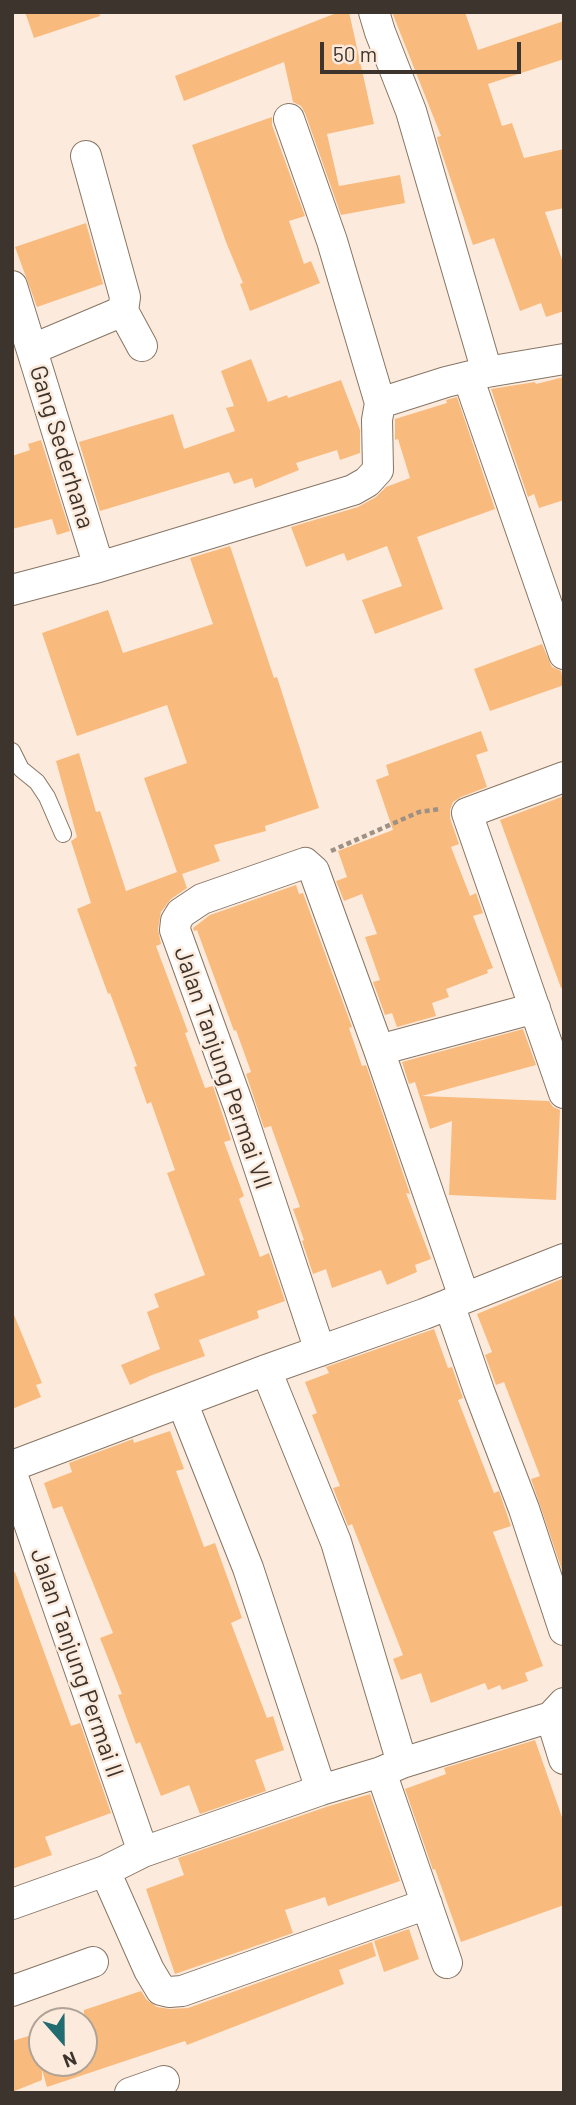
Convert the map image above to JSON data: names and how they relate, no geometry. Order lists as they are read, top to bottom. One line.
{"streets":{"street":["Gang Sederhana","Jalan Tanjung Permai VII","Jalan Tanjung Permai II"]},"scale_bar":"50 m","north":"bottom"}
